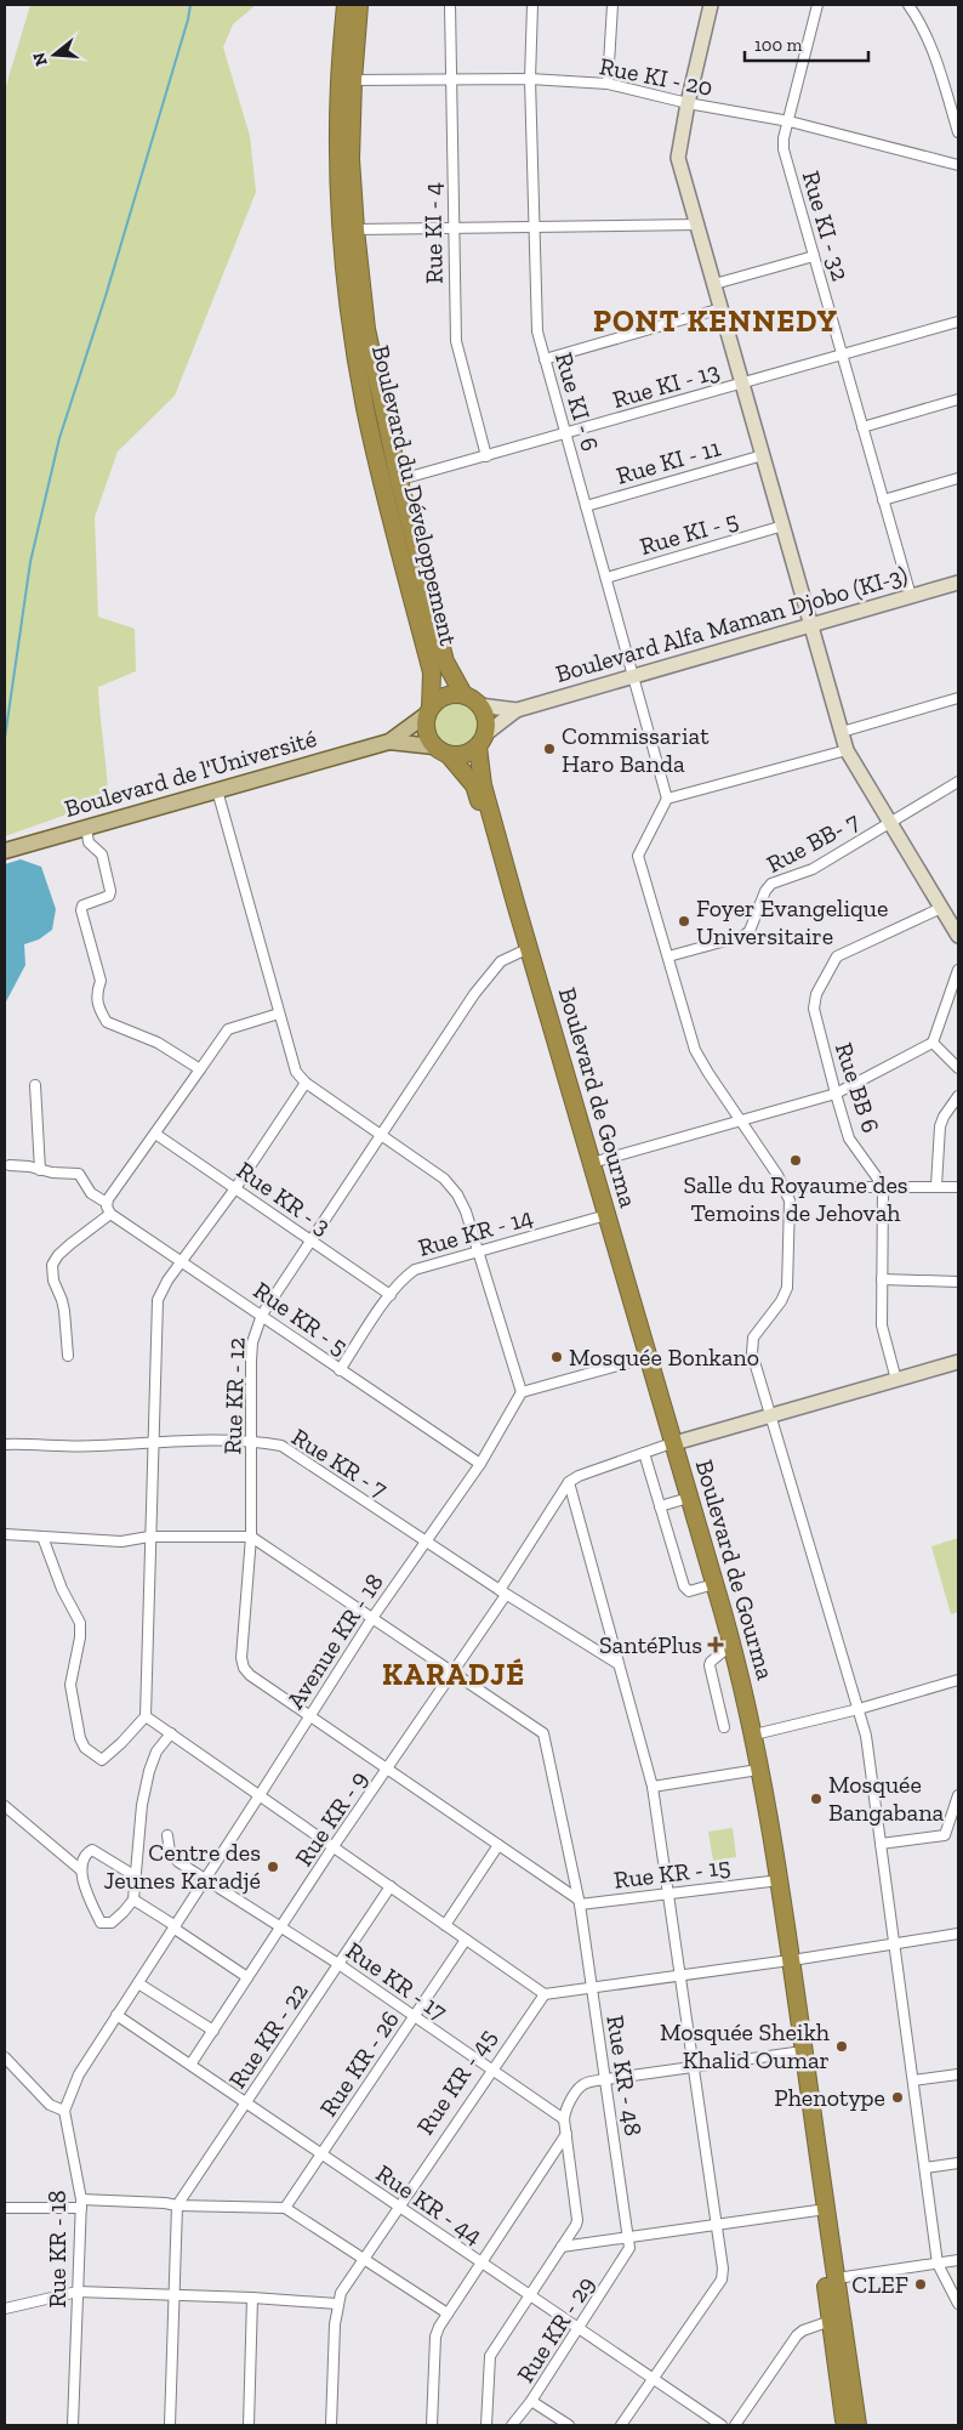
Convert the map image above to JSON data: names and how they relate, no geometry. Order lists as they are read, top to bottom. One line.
{"streets":{"highway":["Boulevard du Développement","Boulevard de Gourma"],"main road":["Boulevard de l'Université"],"street":["Rue KI - 20","Rue KI - 32","Rue KI - 4","Rue KI - 13","Rue KI - 6","Rue KI - 11","Rue KI - 5","Boulevard Alfa Maman Djobo (KI-3)","Rue BB- 7","Rue BB 6","Rue KR - 3","Rue KR - 14","Rue KR - 5","Rue KR - 12","Rue KR - 7","Avenue KR - 18","Rue KR - 9","Rue KR - 15","Rue KR - 17","Rue KR - 22","Rue KR - 26","Rue KR - 48","Rue KR - 45","Rue KR - 44","Rue KR - 18","Rue KR - 29"]},"crossings":[["Rue KI - 20","Rue KI - 32"],["Rue KI - 20","Rue KI - 4"],["Rue KI - 20","Rue KI - 6"],["Rue KI - 20","Boulevard du Développement"],["Rue KI - 32","Rue KI - 13"],["Rue KI - 32","Boulevard Alfa Maman Djobo (KI-3)"],["Rue KI - 4","Rue KI - 13"],["Rue KI - 13","Rue KI - 6"],["Rue KI - 13","Boulevard du Développement"],["Rue KI - 6","Rue KI - 11"],["Rue KI - 6","Rue KI - 5"],["Rue KI - 6","Boulevard Alfa Maman Djobo (KI-3)"],["Boulevard du Développement","Boulevard Alfa Maman Djobo (KI-3)"],["Boulevard du Développement","Boulevard de l'Université"],["Boulevard du Développement","Boulevard de Gourma"],["Boulevard Alfa Maman Djobo (KI-3)","Boulevard de l'Université"],["Boulevard Alfa Maman Djobo (KI-3)","Boulevard de Gourma"],["Boulevard de l'Université","Boulevard de Gourma"],["Boulevard de Gourma","Rue KR - 14"],["Boulevard de Gourma","Rue KR - 12"],["Boulevard de Gourma","Rue KR - 15"],["Rue KR - 3","Rue KR - 14"],["Rue KR - 3","Rue KR - 12"],["Rue KR - 14","Rue KR - 5"],["Rue KR - 5","Rue KR - 12"],["Rue KR - 5","Avenue KR - 18"],["Rue KR - 12","Rue KR - 7"],["Rue KR - 12","Avenue KR - 18"],["Rue KR - 12","Rue KR - 48"],["Rue KR - 7","Avenue KR - 18"],["Rue KR - 7","Rue KR - 9"],["Avenue KR - 18","Rue KR - 17"],["Avenue KR - 18","Rue KR - 48"],["Avenue KR - 18","Rue KR - 44"],["Rue KR - 9","Rue KR - 17"],["Rue KR - 9","Rue KR - 48"],["Rue KR - 9","Rue KR - 44"],["Rue KR - 15","Rue KR - 48"],["Rue KR - 17","Rue KR - 22"],["Rue KR - 17","Rue KR - 26"],["Rue KR - 17","Rue KR - 45"],["Rue KR - 22","Rue KR - 44"],["Rue KR - 26","Rue KR - 44"],["Rue KR - 48","Rue KR - 29"],["Rue KR - 45","Rue KR - 44"],["Rue KR - 44","Rue KR - 29"]],"districts":["PONT KENNEDY","KARADJÉ"],"places":{"other":["Commissariat Haro Banda","Foyer Evangelique Universitaire","Salle du Royaume des Temoins de Jehovah","Mosquée Bonkano","Mosquée Bangabana","Centre des Jeunes Karadjé","Mosquée Sheikh Khalid Oumar","Phenotype","CLEF"],"health":["SantéPlus"]},"scale_bar":"100 m","north":"left"}
